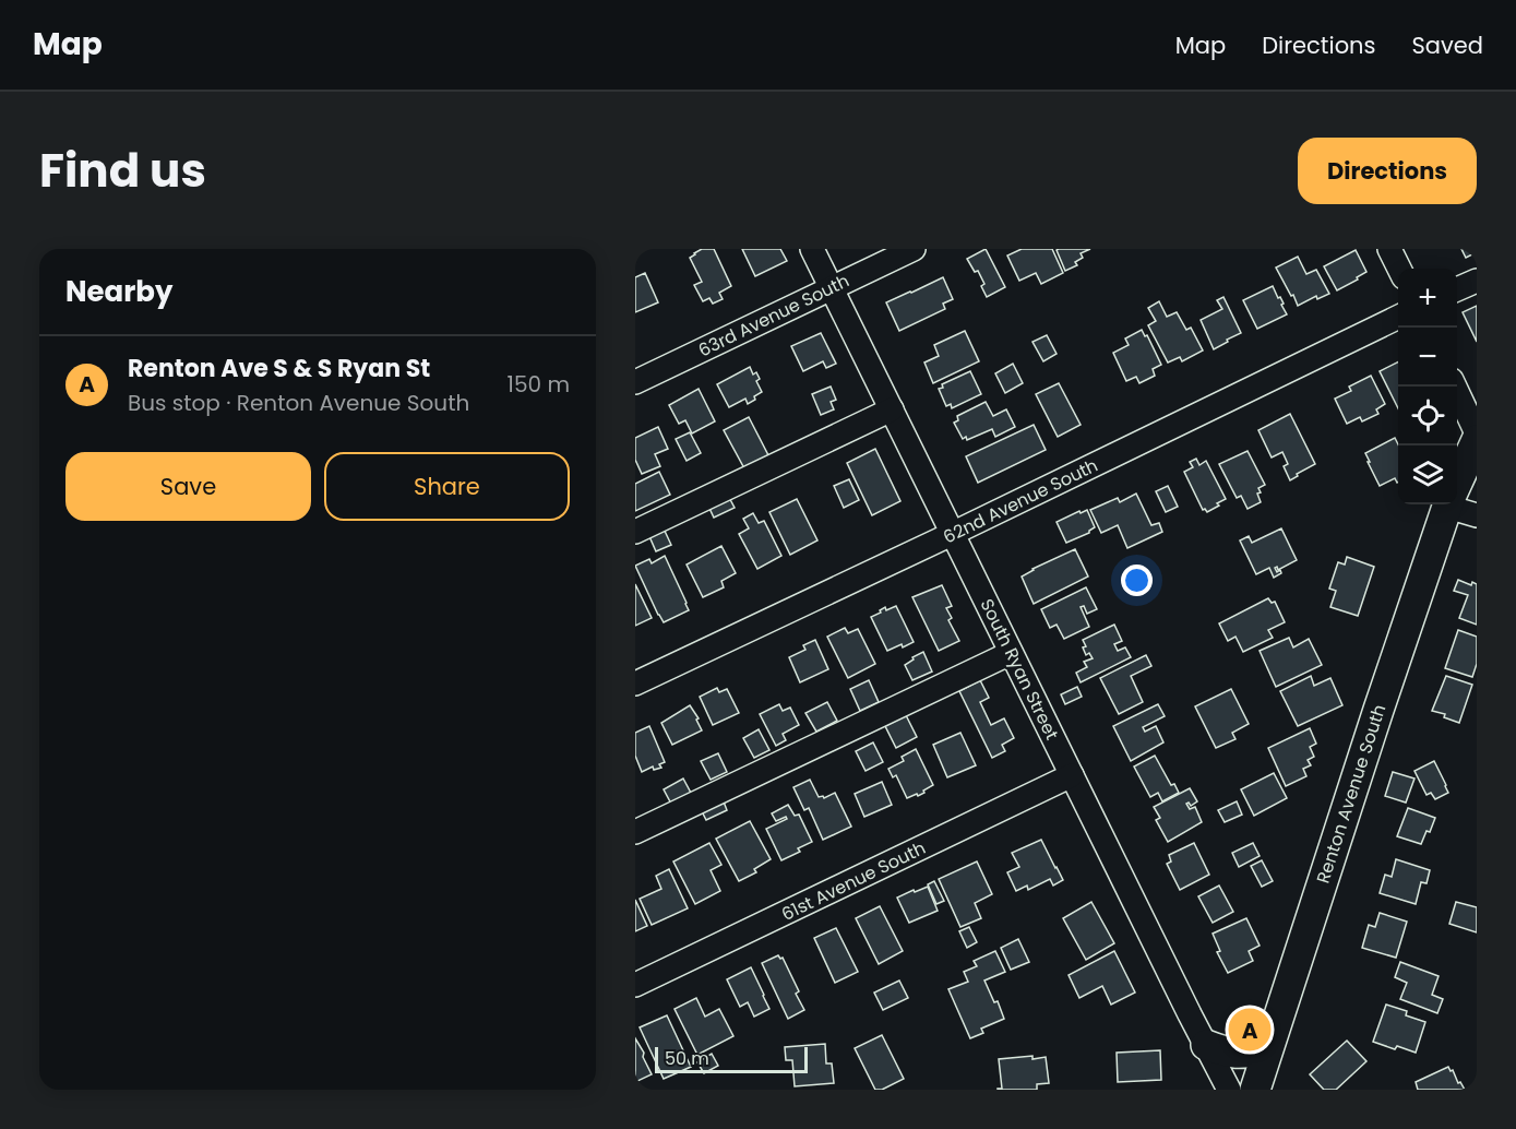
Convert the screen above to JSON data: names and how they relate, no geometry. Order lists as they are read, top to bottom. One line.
{"streets":{"main road":["Renton Avenue South"],"street":["63rd Avenue South","62nd Avenue South","South Ryan Street","61st Avenue South"]},"crossings":[["63rd Avenue South","South Ryan Street"],["62nd Avenue South","South Ryan Street"],["South Ryan Street","61st Avenue South"]],"scale_bar":"50 m","page":{"header":"Map","nav":["Map","Directions","Saved"],"title":"Find us","buttons":["Directions",["Save","Share"]],"heading":"Nearby","map_buttons":["+","−"],"list":[{"mark":"A","name":"Renton Ave S & S Ryan St","note":"Bus stop · Renton Avenue South","value":"150 m"}],"pins":"A","scale":"50 m"}}
